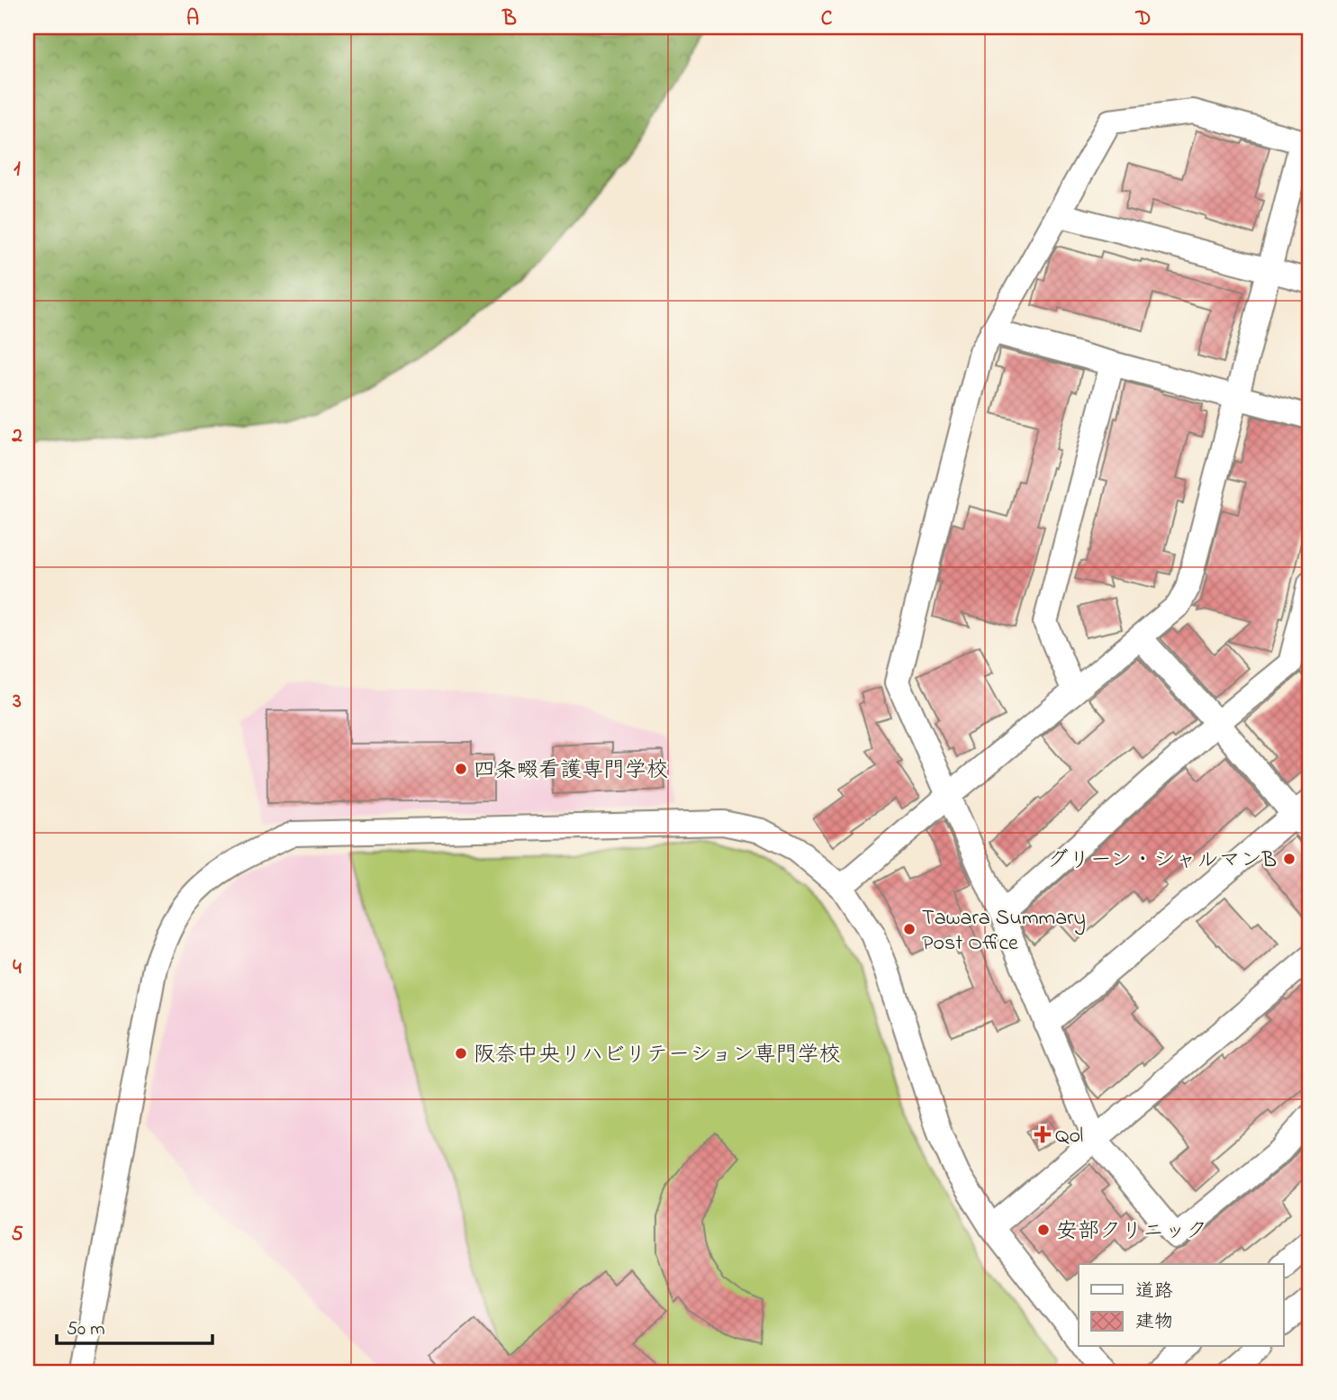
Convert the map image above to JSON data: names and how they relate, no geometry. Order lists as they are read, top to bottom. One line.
{"places":{"other":["四条畷看護専門学校","グリーン・シャルマンB","Tawara Summary Post Office","阪奈中央リハビリテーション専門学校","安部クリニック"],"health":["Qol"]},"legend":["道路","建物"],"scale_bar":"50 m","grid":{"columns":["A","B","C","D"],"rows":["1","2","3","4","5"]}}
